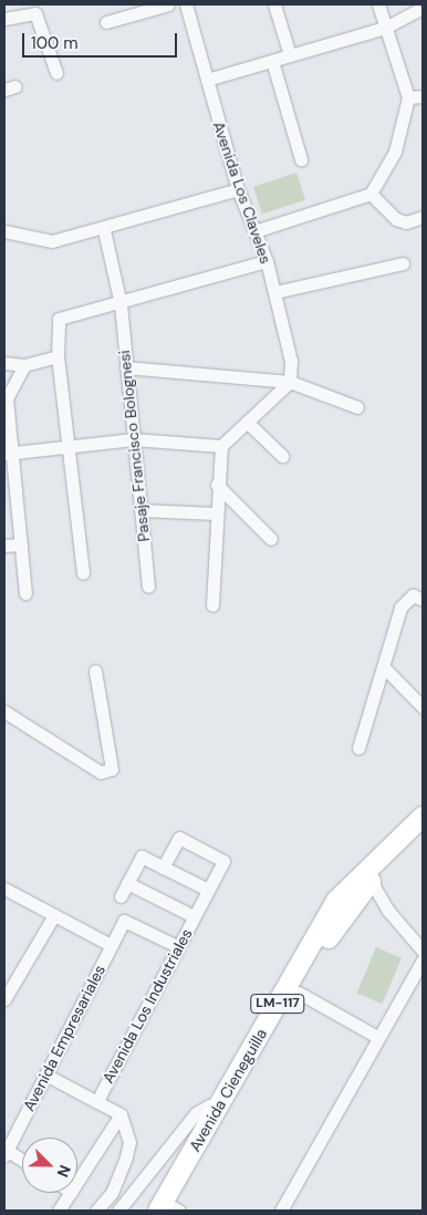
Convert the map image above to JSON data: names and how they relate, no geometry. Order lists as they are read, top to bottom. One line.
{"streets":{"main road":["LM-117","Avenida Cieneguilla"],"street":["Avenida Los Claveles","Pasaje Francisco Bolognesi","Avenida Los Industriales","Avenida Empresariales"]},"crossings":[["Avenida Los Industriales","Avenida Empresariales"]],"scale_bar":"100 m","north":"bottom right"}
